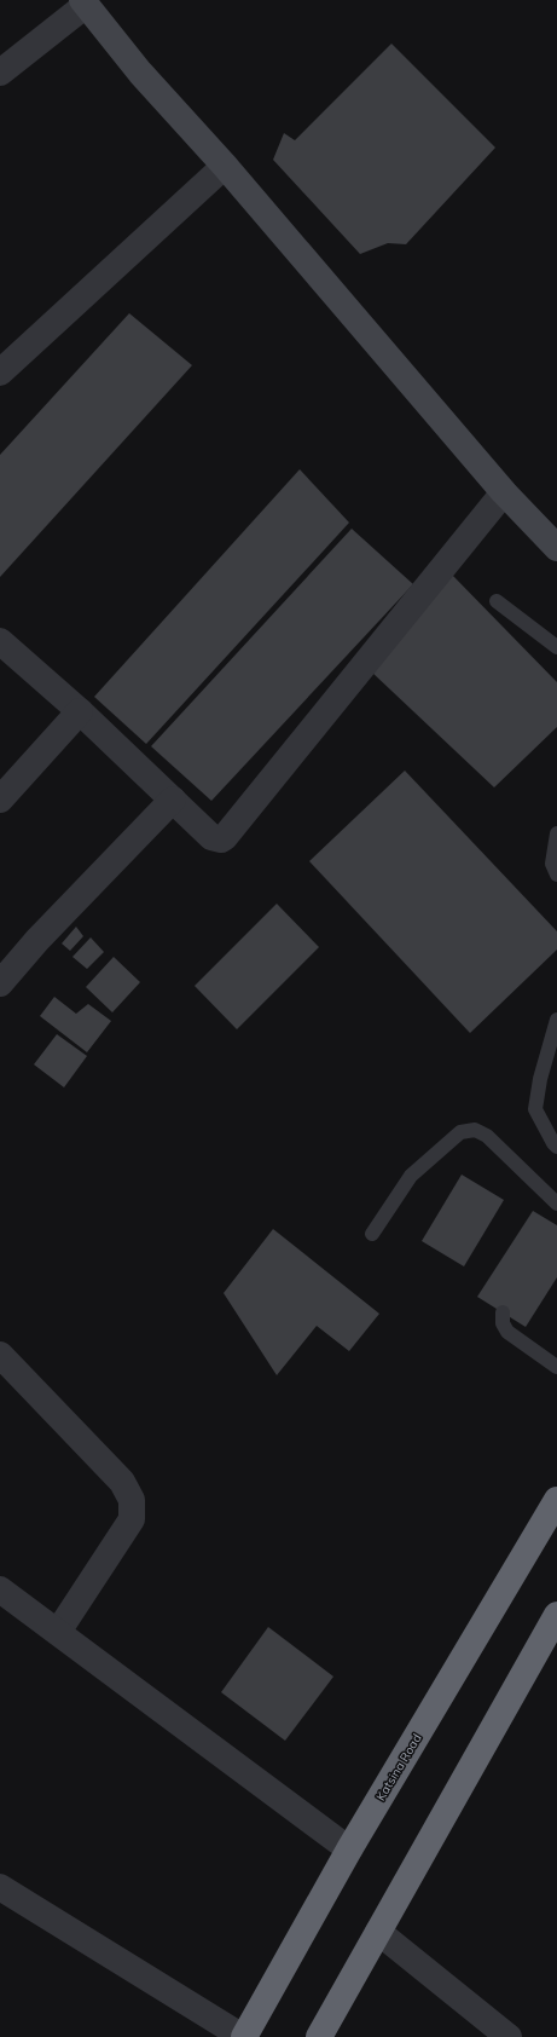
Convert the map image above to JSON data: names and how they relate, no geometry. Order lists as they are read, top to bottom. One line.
{"streets":{"highway":["Katsina Road"]}}
